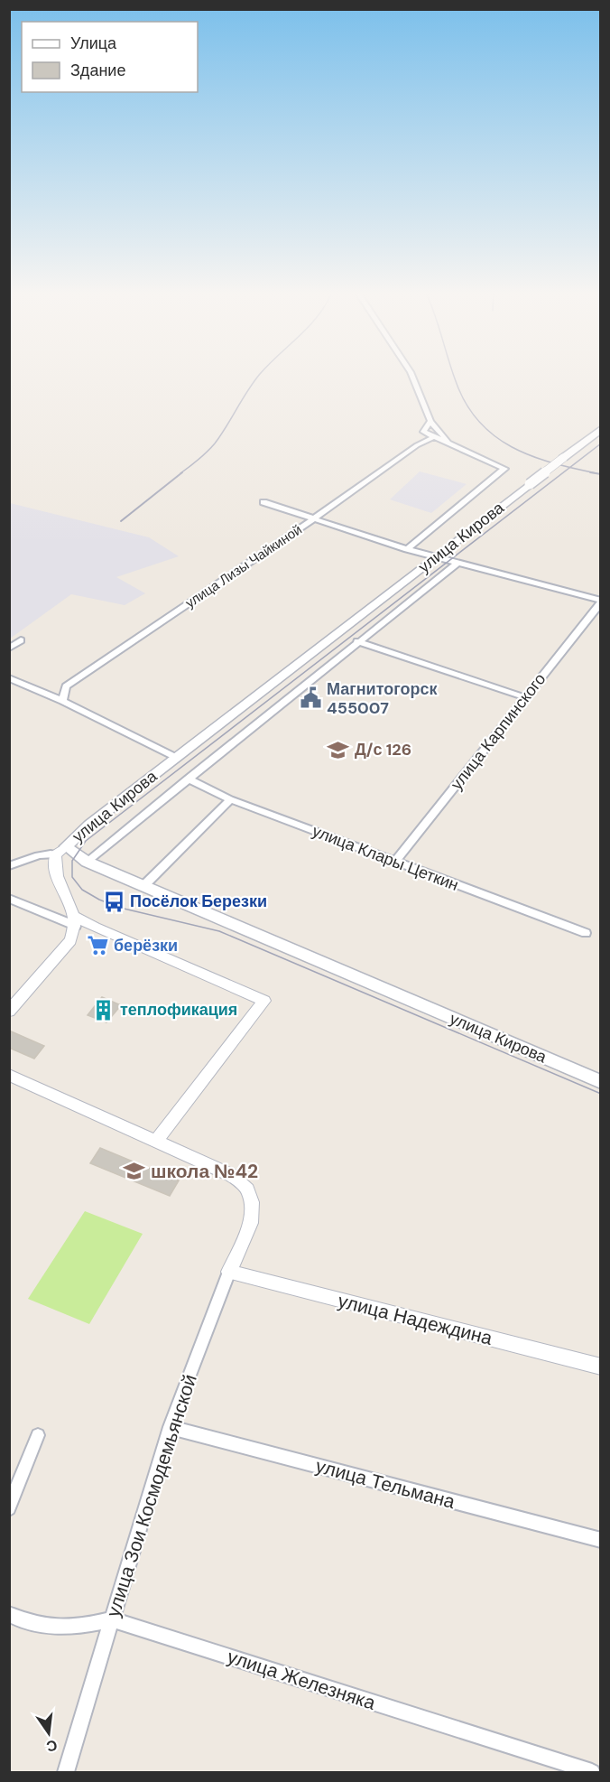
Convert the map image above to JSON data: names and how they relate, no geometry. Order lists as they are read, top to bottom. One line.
{"streets":{"main road":["улица Кирова"],"street":["улица Лизы Чайкиной","улица Карпинского","улица Клары Цеткин","улица Надеждина","улица Тельмана","улица Зои Космодемьянской","улица Железняка"]},"crossings":[["улица Карпинского","улица Клары Цеткин"],["улица Надеждина","улица Зои Космодемьянской"],["улица Тельмана","улица Зои Космодемьянской"],["улица Зои Космодемьянской","улица Железняка"]],"places":{"public building":["Магнитогорск 455007"],"school or university":["Д/с 126","школа №42"],"bus stop":["Посёлок Березки"],"supermarket":["берёзки"],"building":["теплофикация"]},"legend":["Улица","Здание"],"north":"bottom"}
